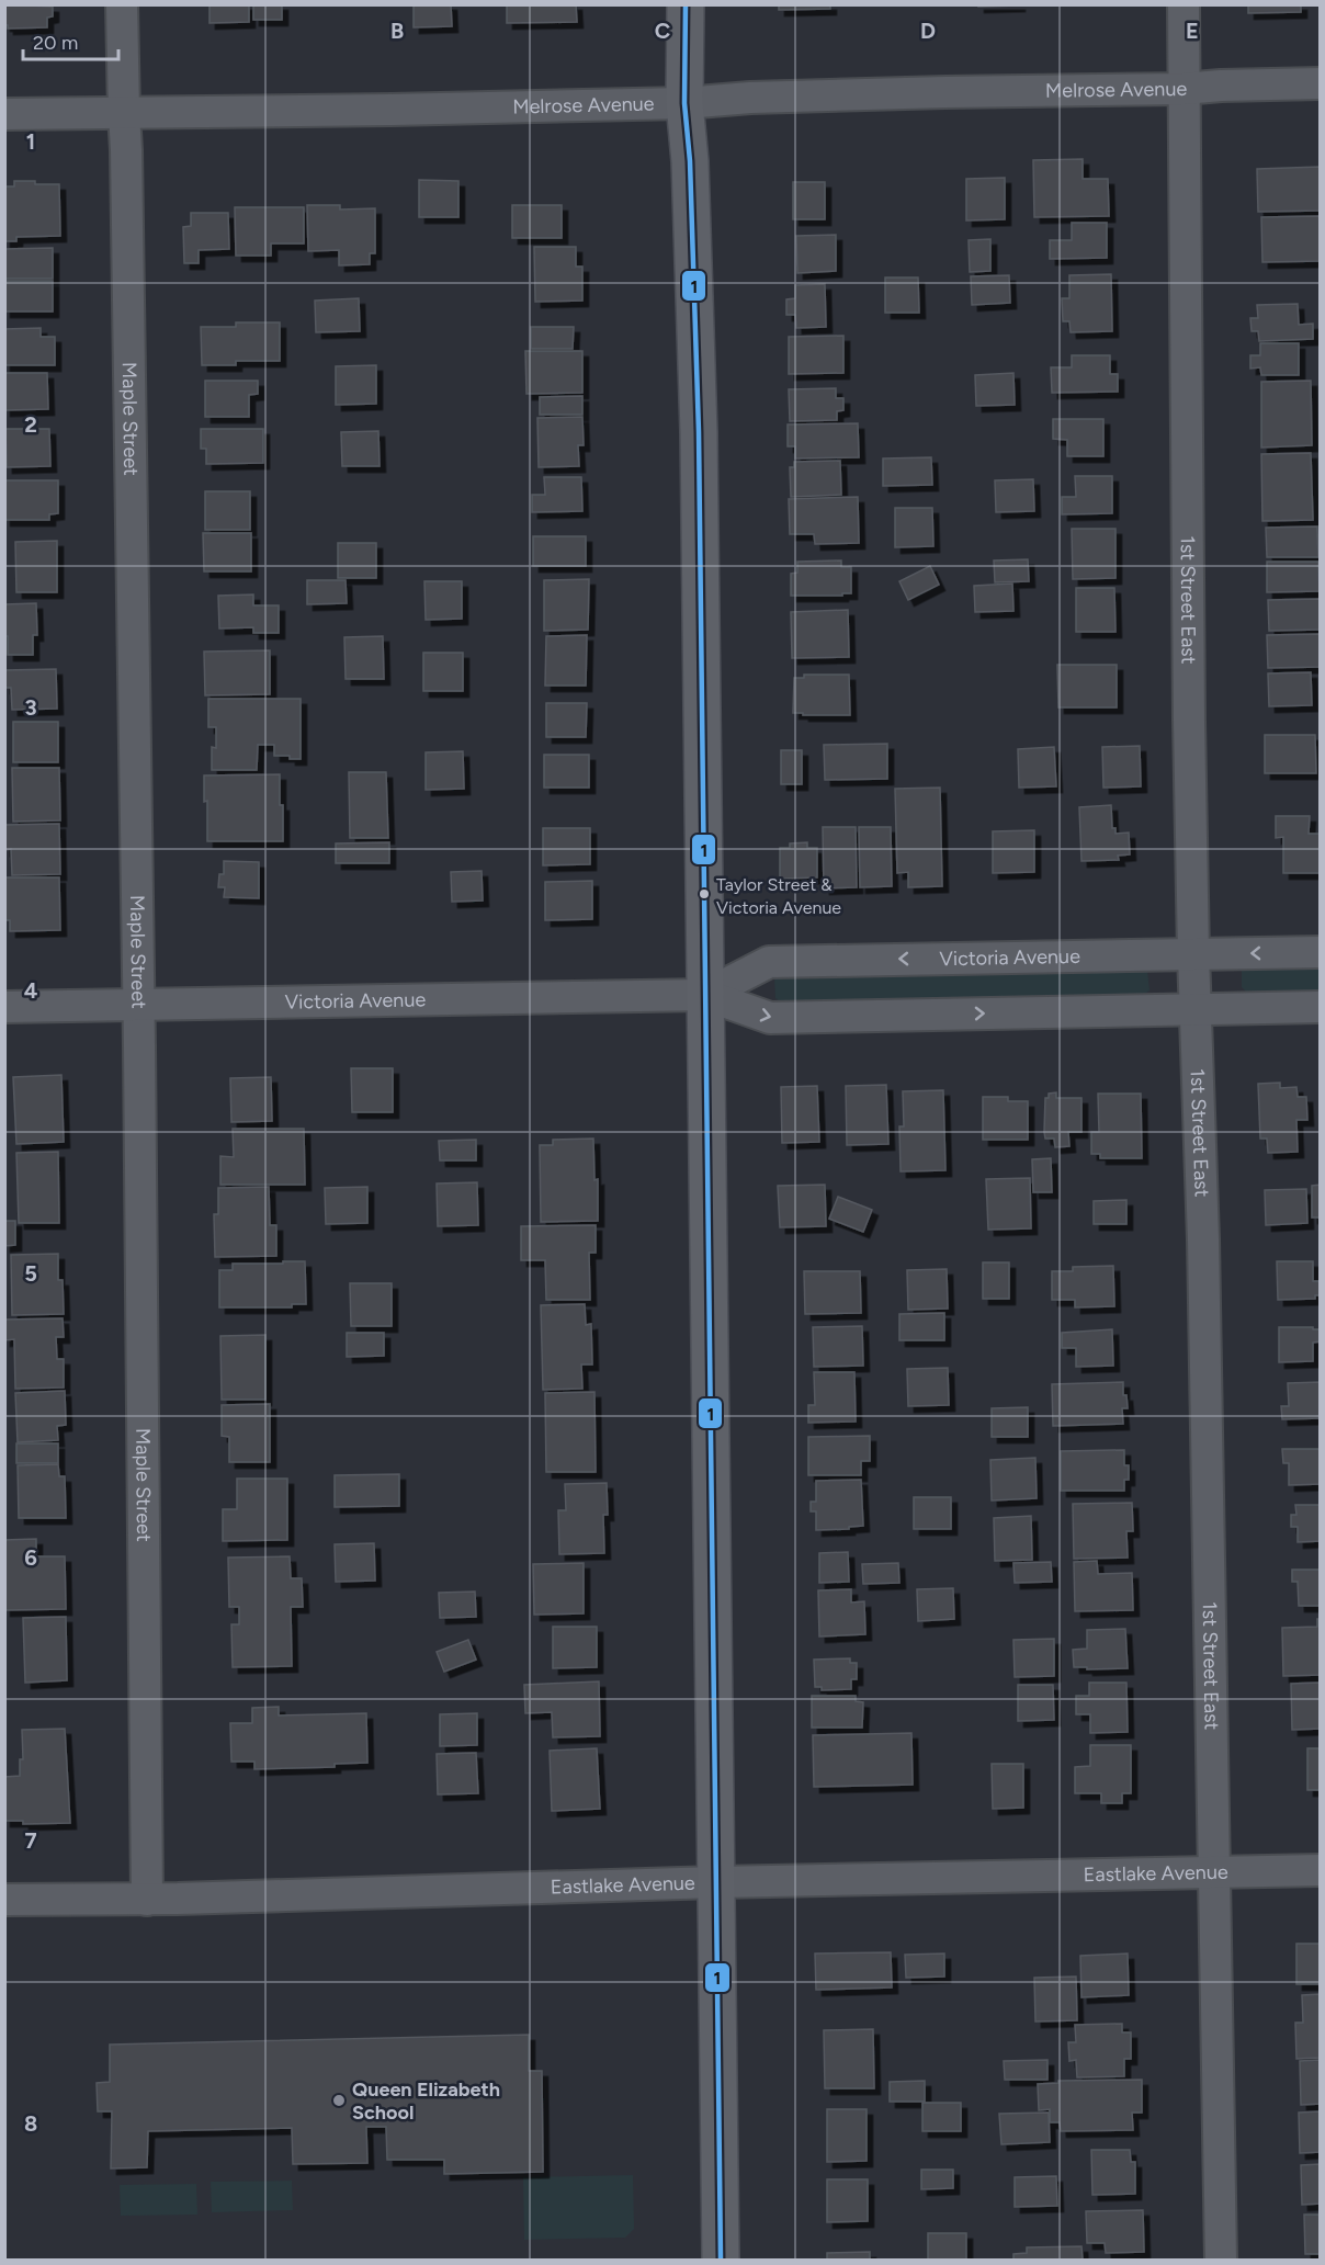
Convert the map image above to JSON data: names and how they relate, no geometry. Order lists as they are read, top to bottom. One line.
{"streets":{"street":["Melrose Avenue","Maple Street","1st Street East","Victoria Avenue","Eastlake Avenue"]},"crossings":[["Melrose Avenue","Maple Street"],["Melrose Avenue","1st Street East"],["Maple Street","Victoria Avenue"],["Maple Street","Eastlake Avenue"],["1st Street East","Victoria Avenue"],["1st Street East","Eastlake Avenue"]],"places":["Taylor Street & Victoria Avenue","Queen Elizabeth School"],"lines":["transit line 1"],"scale_bar":"20 m","grid":{"columns":["B","C","D","E"],"rows":["1","2","3","4","5","6","7","8"]}}
